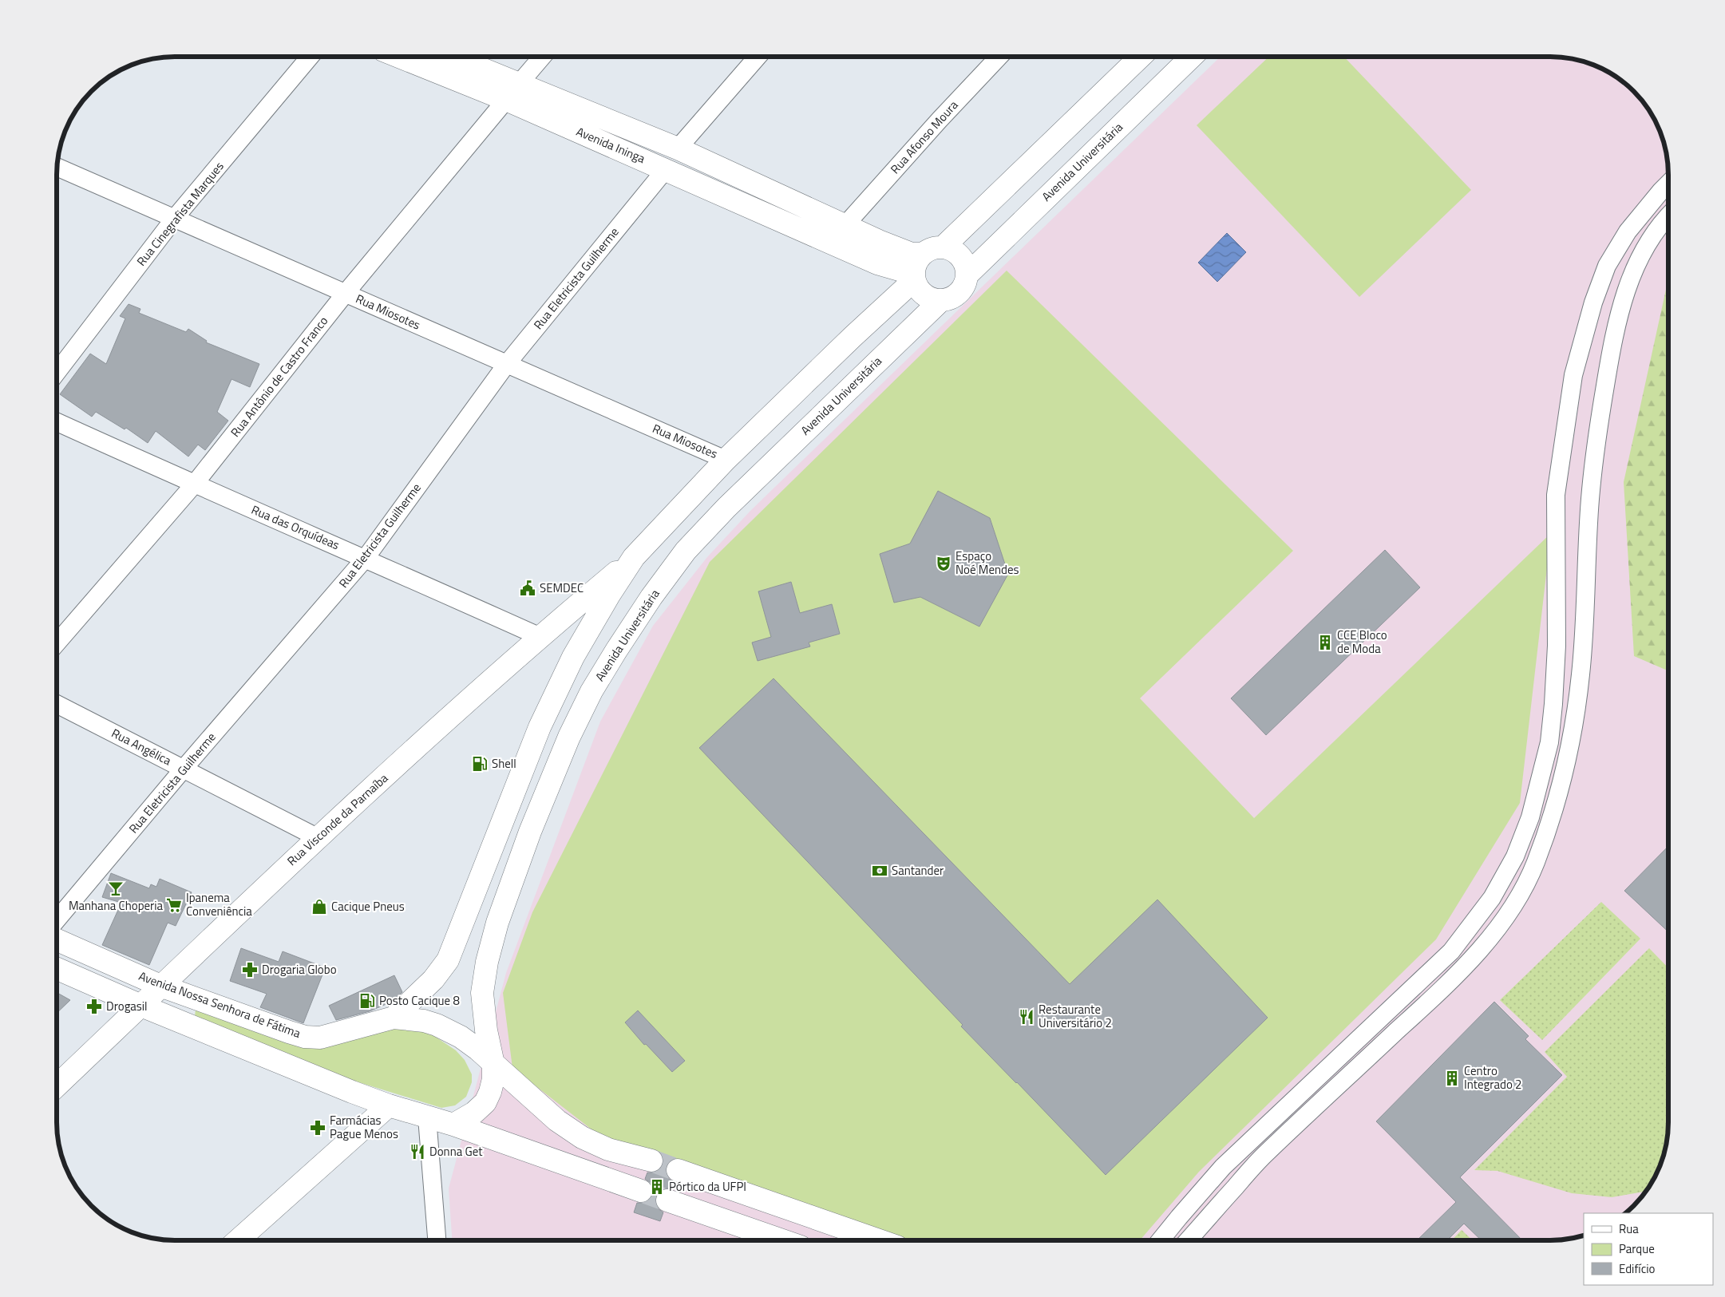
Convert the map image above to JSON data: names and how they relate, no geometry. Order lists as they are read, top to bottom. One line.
{"streets":{"main road":["Avenida Ininga","Avenida Universitária","Rua Visconde da Parnaíba","Avenida Nossa Senhora de Fátima"],"street":["Rua Afonso Moura","Rua Cinegrafista Marques","Rua Eletricista Guilherme","Rua Miosotes","Rua Antônio de Castro Franco","Rua das Orquídeas","Rua Angélica"]},"crossings":[["Rua Afonso Moura","Avenida Ininga"],["Avenida Ininga","Rua Eletricista Guilherme"],["Avenida Ininga","Rua Antônio de Castro Franco"],["Rua Cinegrafista Marques","Rua Miosotes"],["Rua Eletricista Guilherme","Rua Miosotes"],["Rua Eletricista Guilherme","Rua das Orquídeas"],["Rua Eletricista Guilherme","Rua Angélica"],["Rua Miosotes","Rua Antônio de Castro Franco"],["Rua Antônio de Castro Franco","Rua das Orquídeas"],["Rua das Orquídeas","Rua Visconde da Parnaíba"],["Rua Angélica","Rua Visconde da Parnaíba"],["Rua Visconde da Parnaíba","Avenida Nossa Senhora de Fátima"]],"places":{"theatre":["Espaço Noé Mendes"],"public building":["SEMDEC"],"building":["CCE Bloco de Moda","Centro Integrado 2","Pórtico da UFPI"],"fuel station":["Shell","Posto Cacique 8"],"bank":["Santander"],"bar":["Manhana Choperia"],"supermarket":["Ipanema Conveniência"],"shop":["Cacique Pneus"],"pharmacy":["Drogaria Globo","Drogasil","Farmácias Pague Menos"],"restaurant":["Restaurante Universitário 2","Donna Get"]},"legend":["Rua","Parque","Edifício"]}
